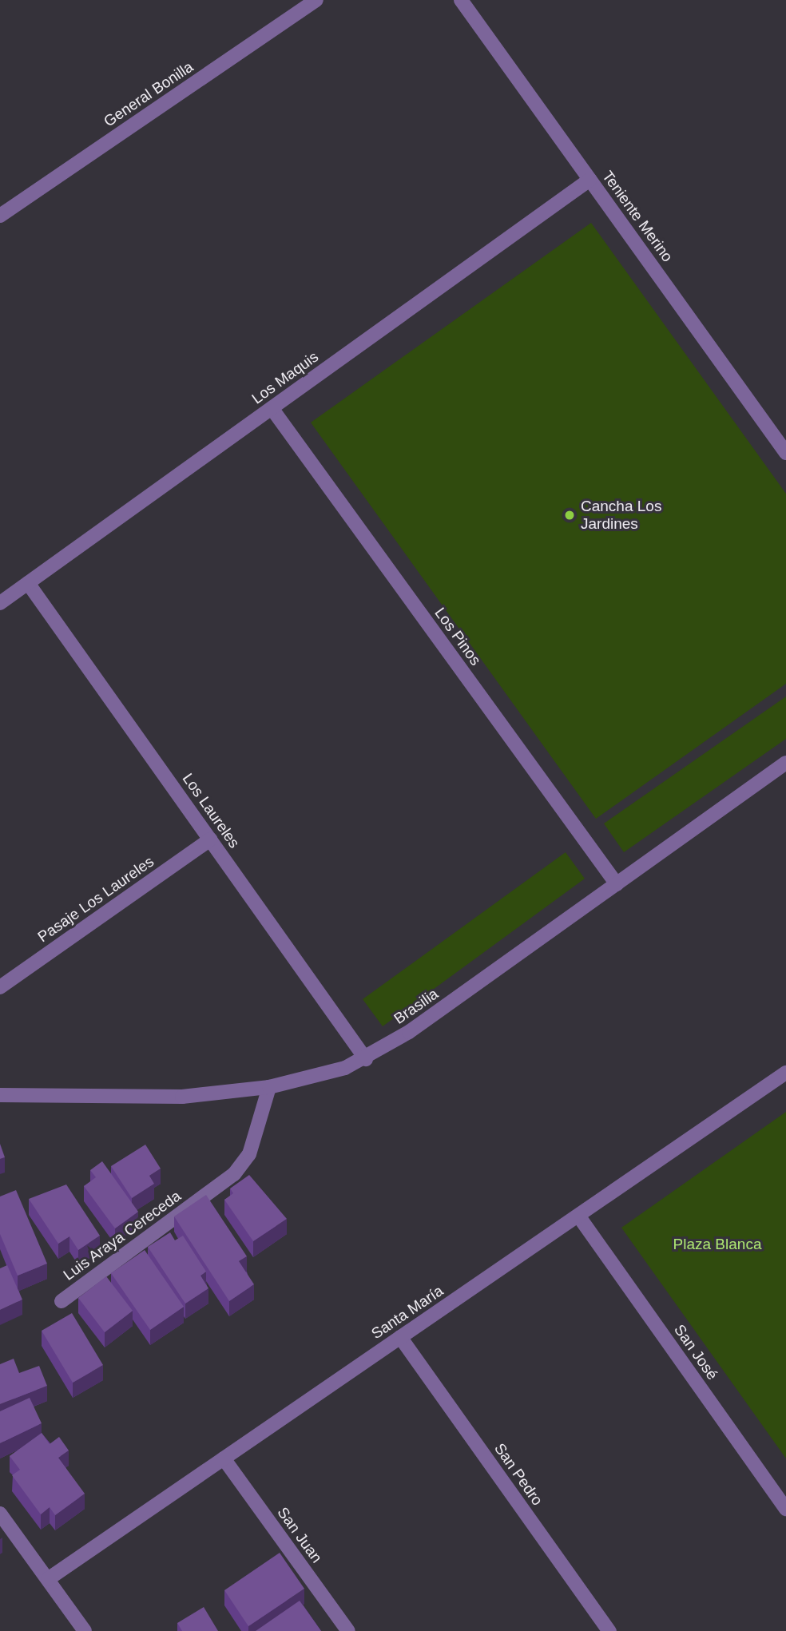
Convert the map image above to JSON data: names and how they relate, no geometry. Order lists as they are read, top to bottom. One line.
{"streets":{"street":["General Bonilla","Teniente Merino","Los Maquis","Los Pinos","Los Laureles","Pasaje Los Laureles","Brasilia","Luis Araya Cereceda","Santa María","San José","San Pedro","San Juan"]},"crossings":[["Teniente Merino","Los Maquis"],["Los Maquis","Los Pinos"],["Los Maquis","Los Laureles"],["Los Pinos","Brasilia"],["Los Laureles","Pasaje Los Laureles"],["Los Laureles","Brasilia"],["Brasilia","Luis Araya Cereceda"],["Santa María","San José"],["Santa María","San Pedro"],["Santa María","San Juan"]],"parks":["Plaza Blanca"],"places":["Cancha Los Jardines"]}
